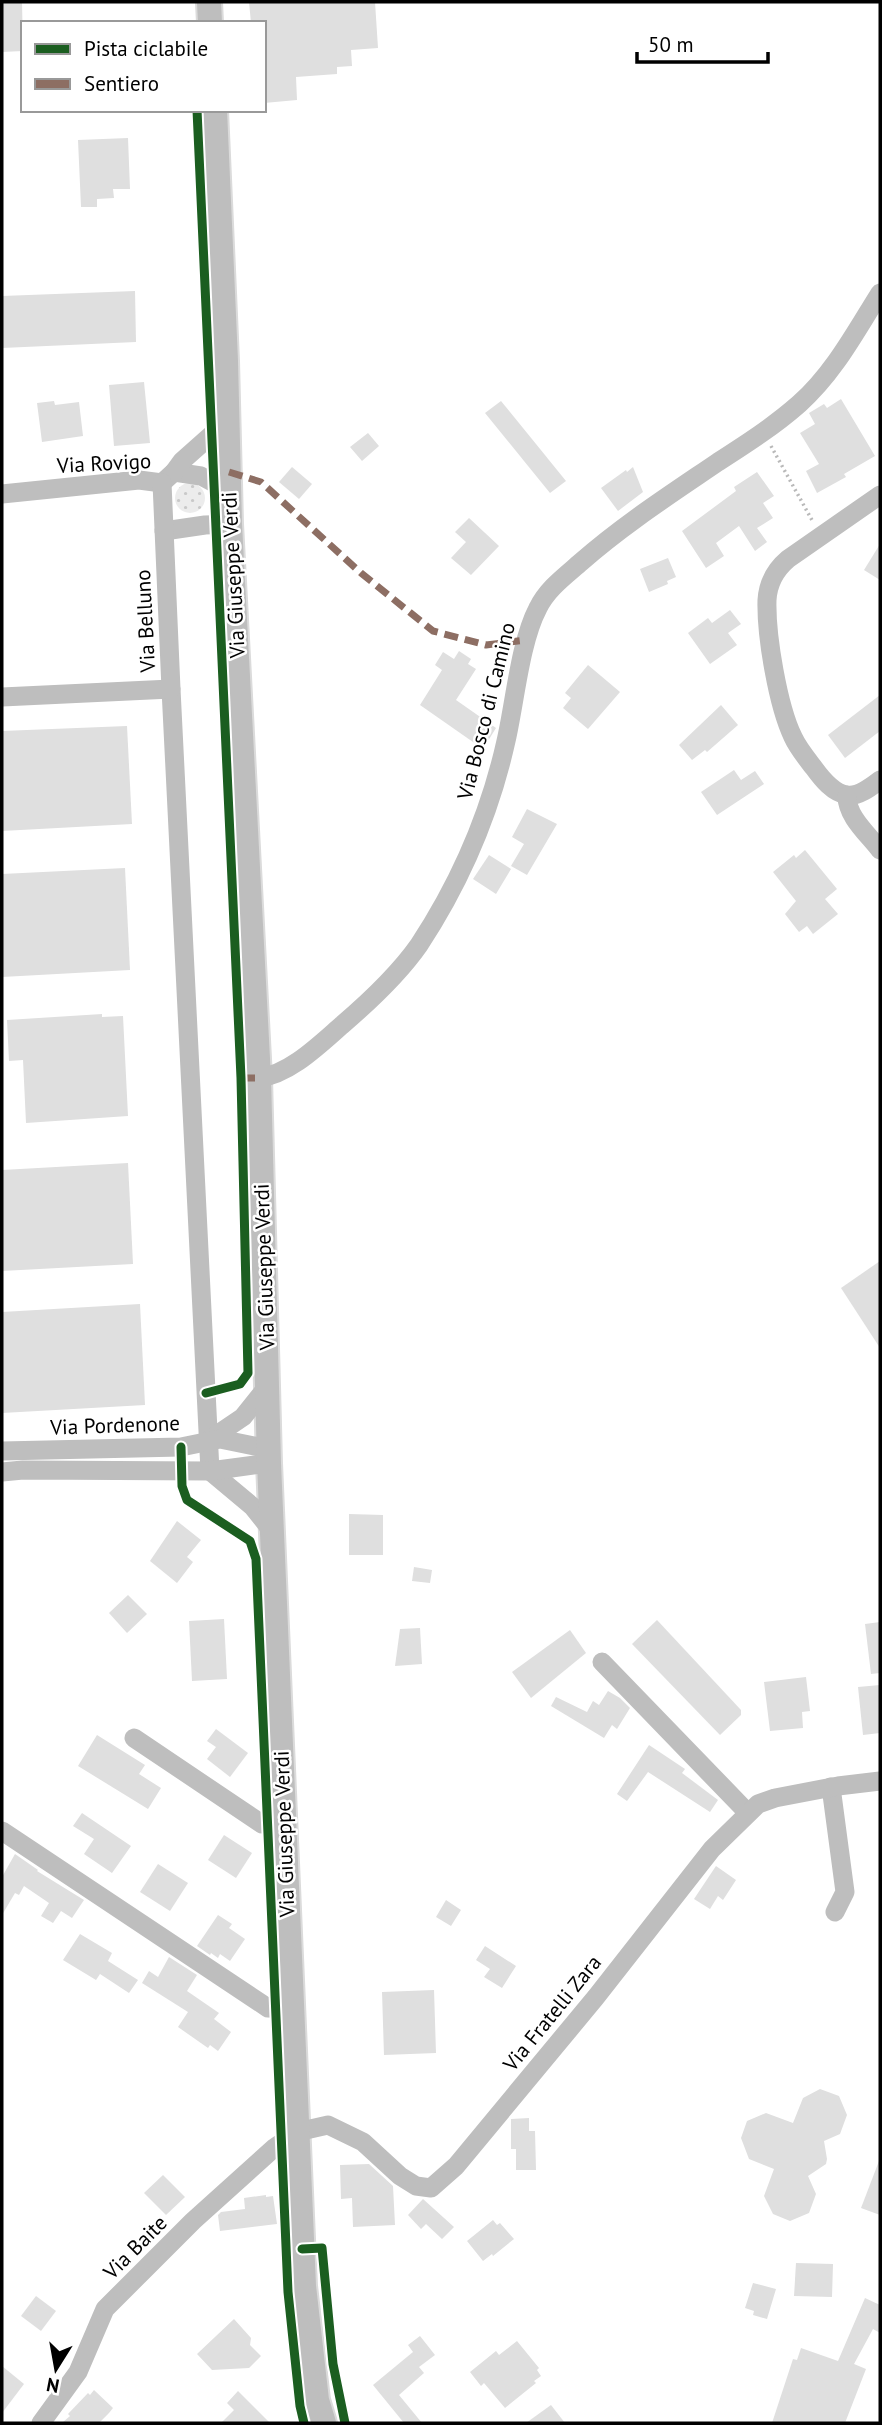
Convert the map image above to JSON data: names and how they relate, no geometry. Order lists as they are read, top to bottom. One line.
{"streets":{"main road":["Via Giuseppe Verdi"],"street":["Via Rovigo","Via Belluno","Via Bosco di Camino","Via Pordenone","Via Fratelli Zara","Via Baite"]},"crossings":[["Via Rovigo","Via Giuseppe Verdi"],["Via Rovigo","Via Belluno"],["Via Giuseppe Verdi","Via Bosco di Camino"],["Via Giuseppe Verdi","Via Pordenone"],["Via Giuseppe Verdi","Via Fratelli Zara"],["Via Giuseppe Verdi","Via Baite"],["Via Fratelli Zara","Via Baite"]],"legend":["Pista ciclabile","Sentiero"],"scale_bar":"50 m","north":"bottom"}
